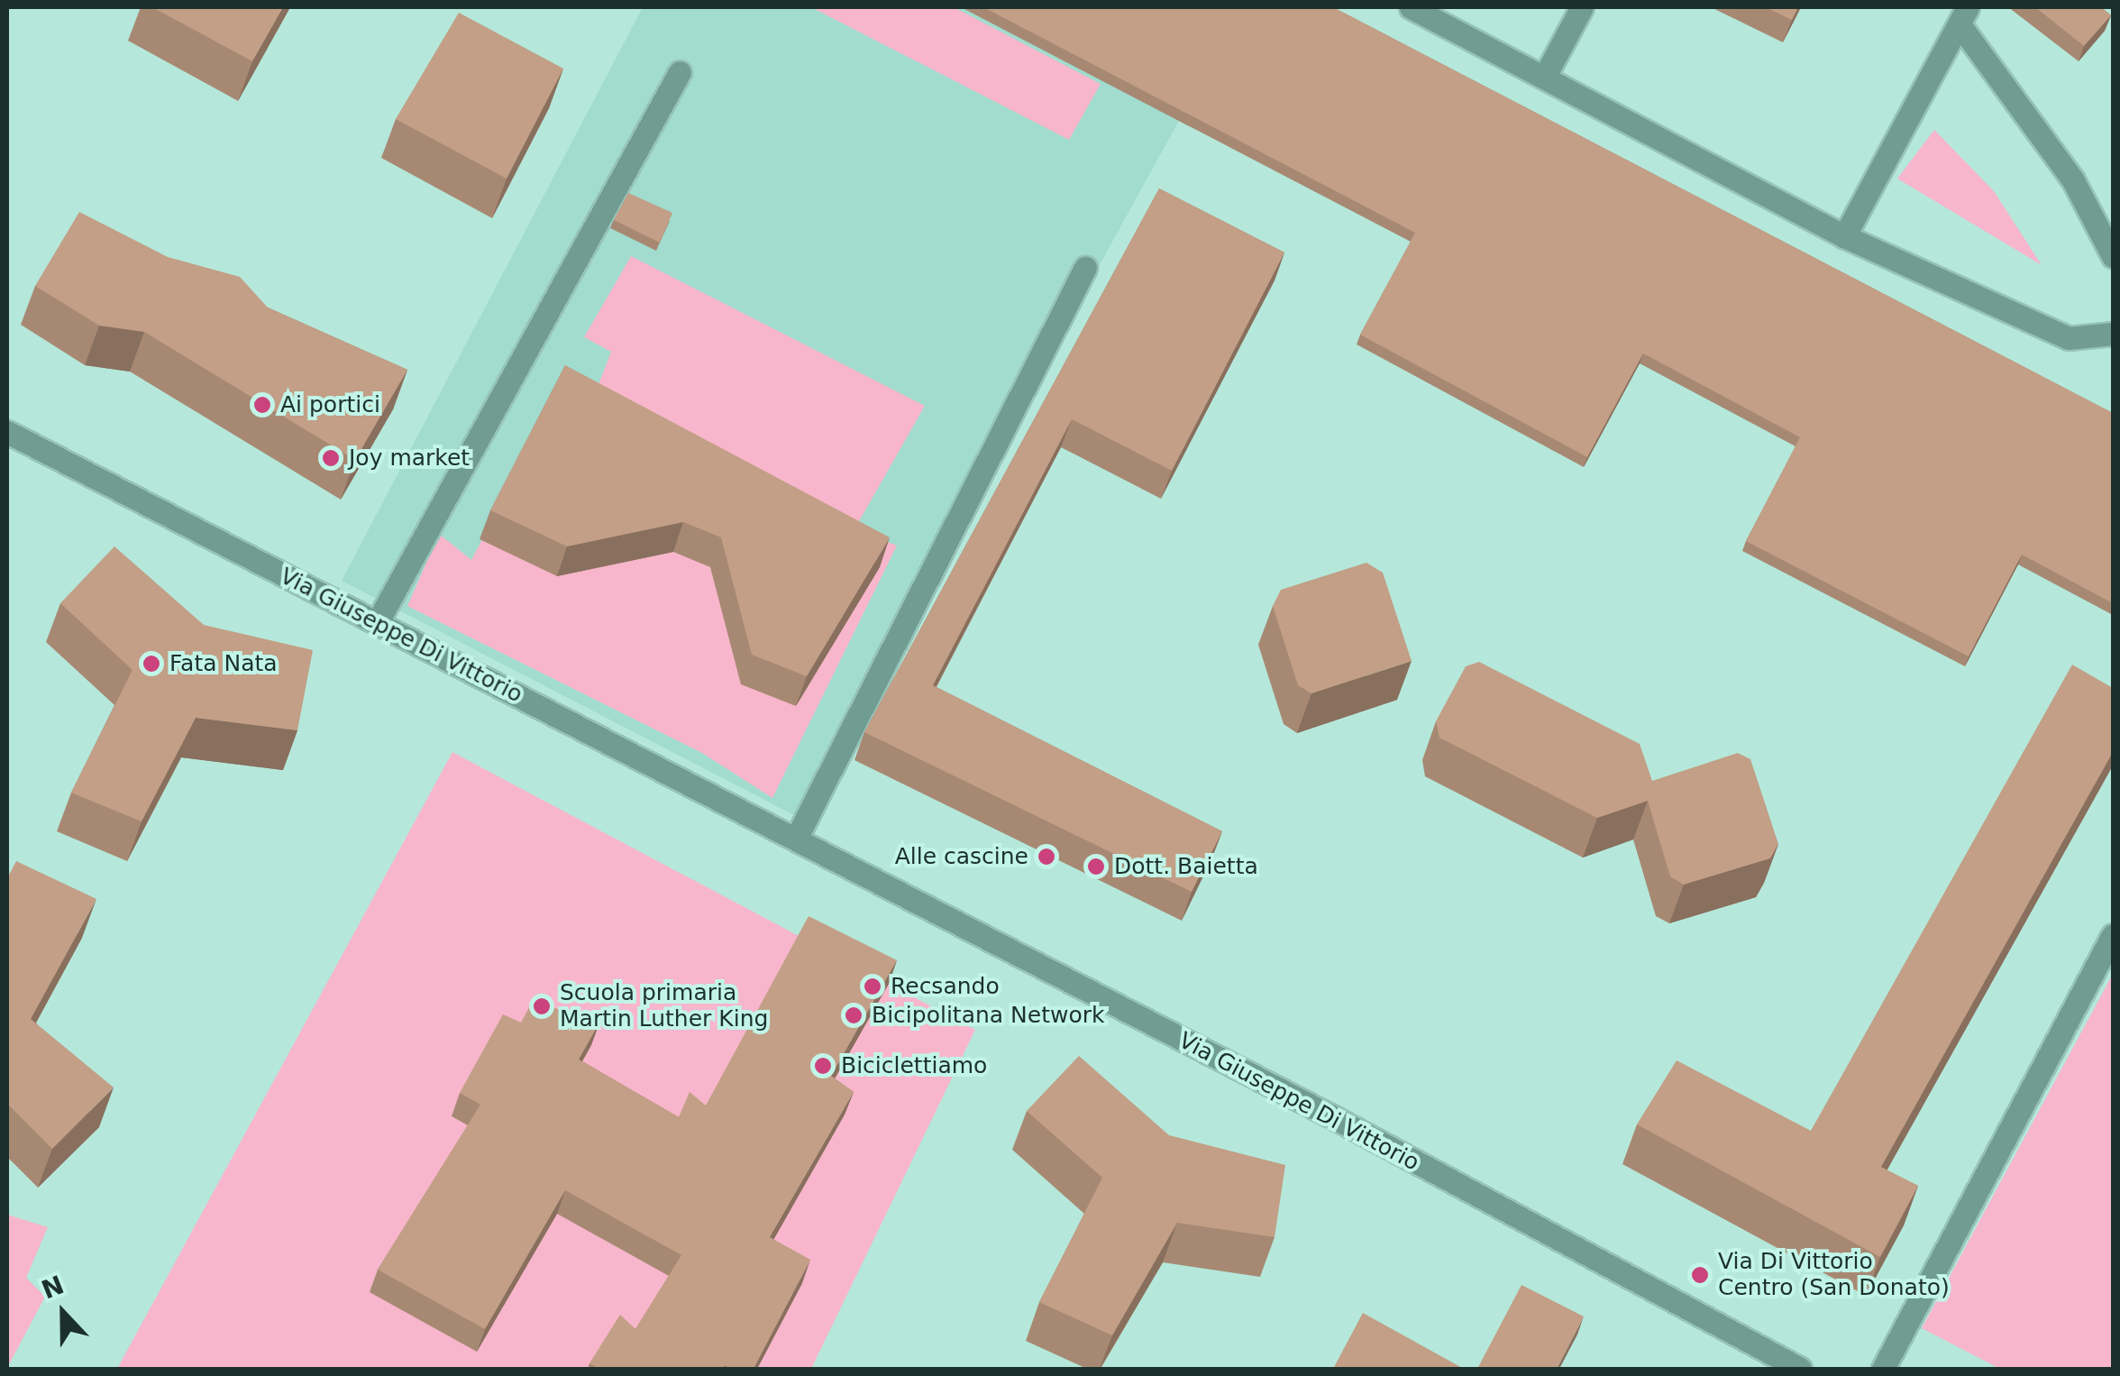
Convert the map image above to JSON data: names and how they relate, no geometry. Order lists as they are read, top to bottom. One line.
{"streets":{"street":["Via Giuseppe Di Vittorio"]},"places":["Ai portici","Joy market","Fata Nata","Alle cascine","Dott. Baietta","Recsando","Scuola primaria Martin Luther King","Bicipolitana Network","Biciclettiamo","Via Di Vittorio Centro (San Donato)"],"north":"top"}
